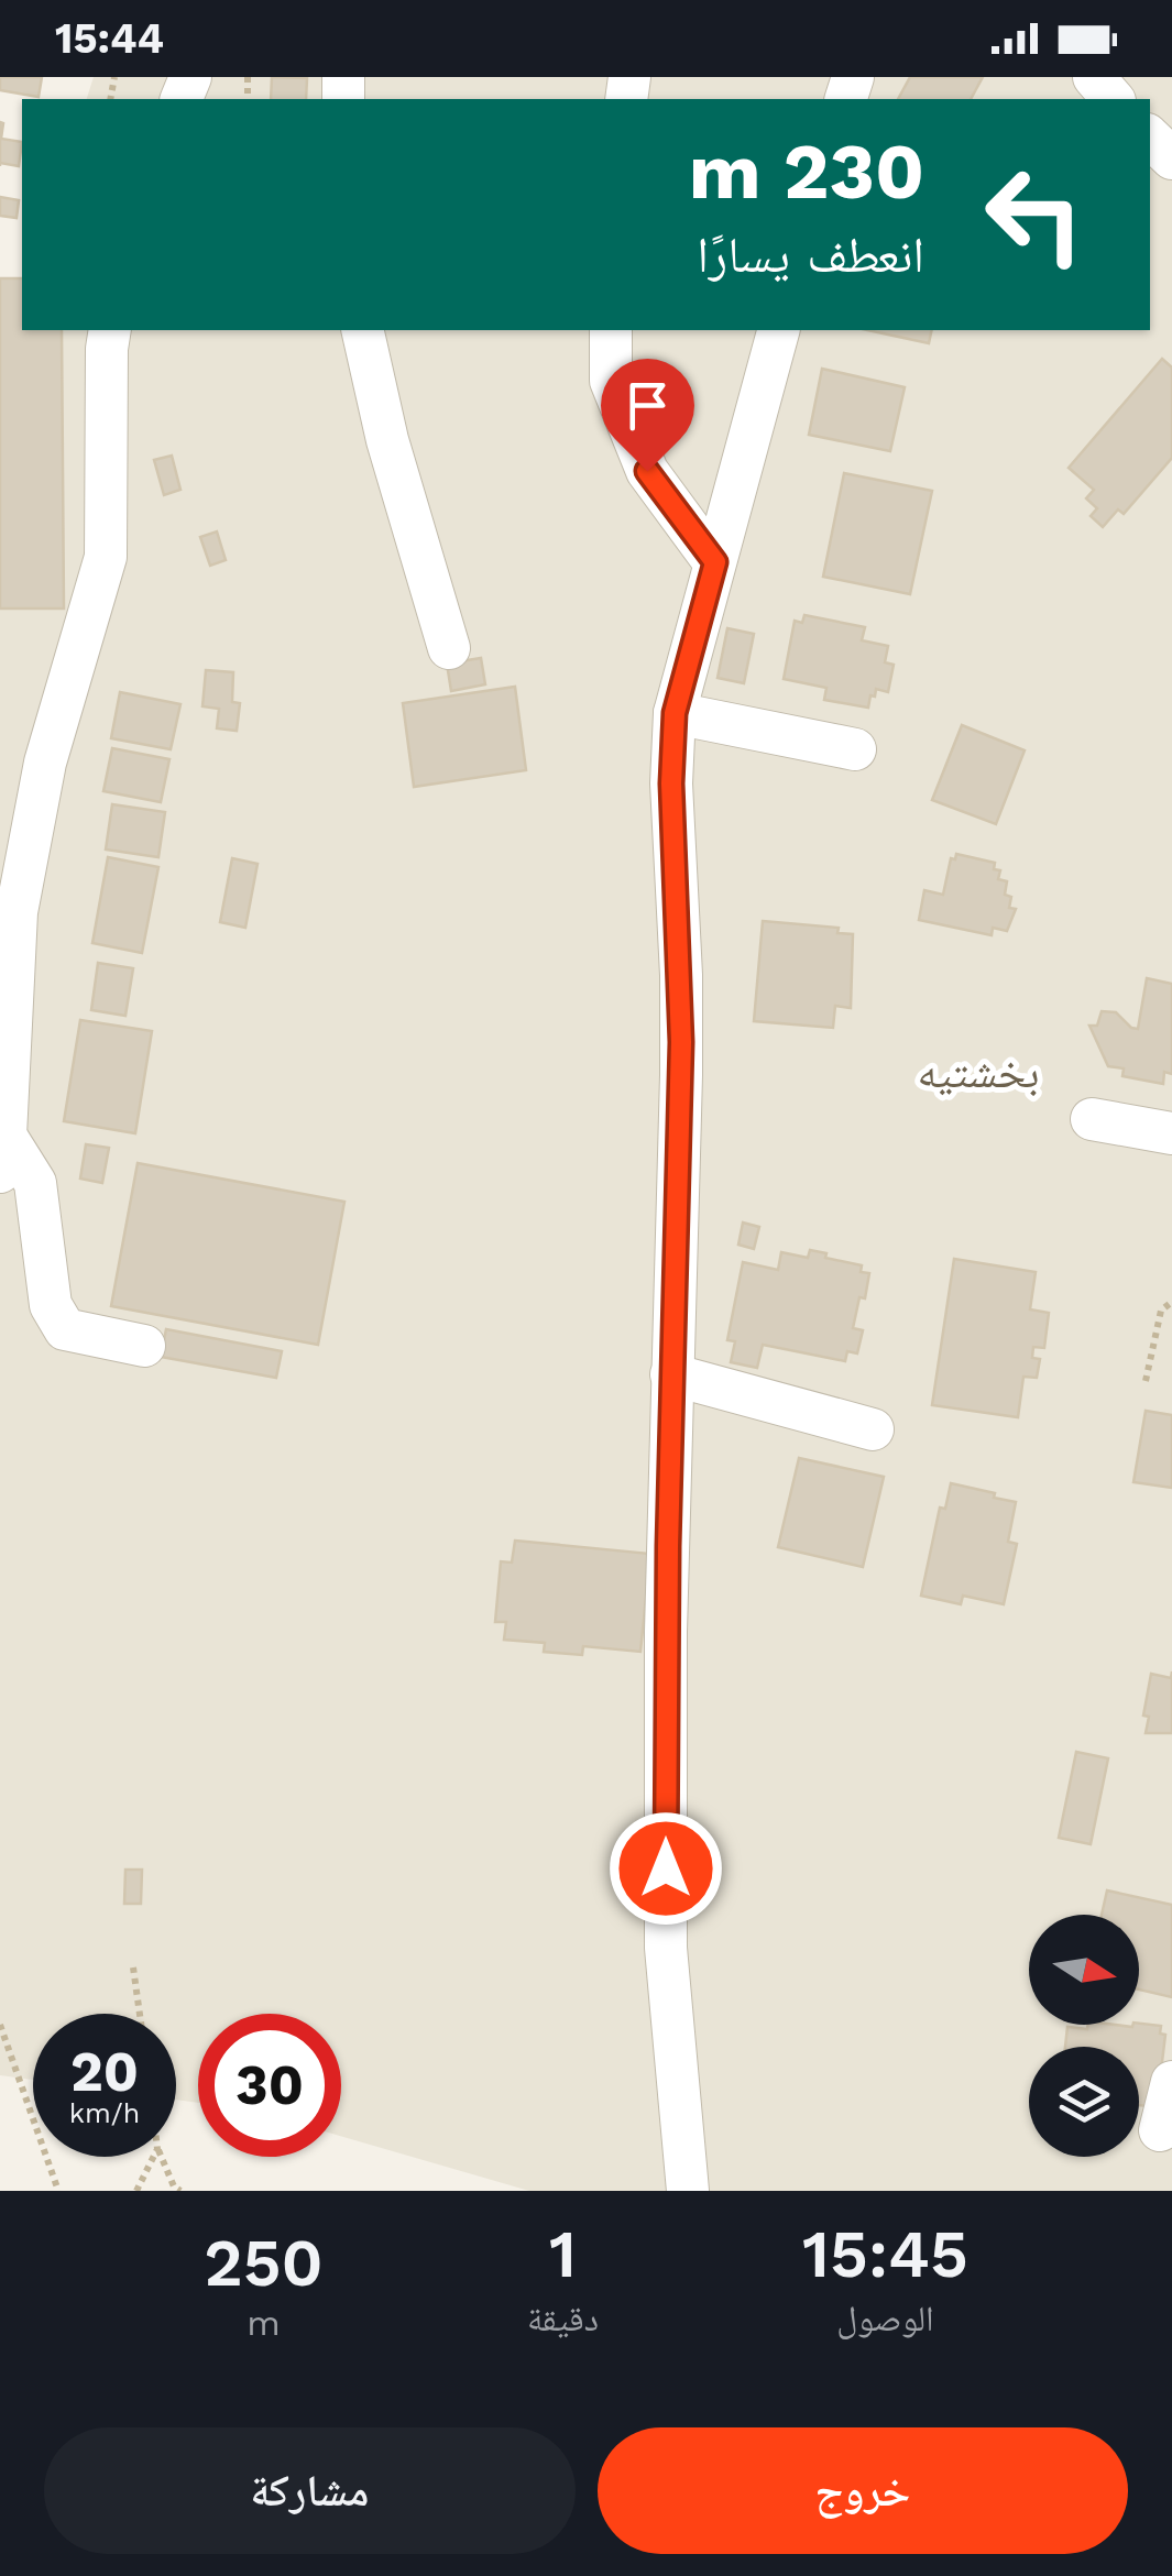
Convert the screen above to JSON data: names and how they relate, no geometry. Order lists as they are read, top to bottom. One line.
{"districts":["بخشتيه"],"north":"right","page":{"status":"15:44","turn":["230 m","انعطف يسارًا"],"speed":"20 km/h","limit":"30","eta":["15:45","الوصول","1","دقيقة","250","m"],"buttons":["خروج","مشاركة"]}}
